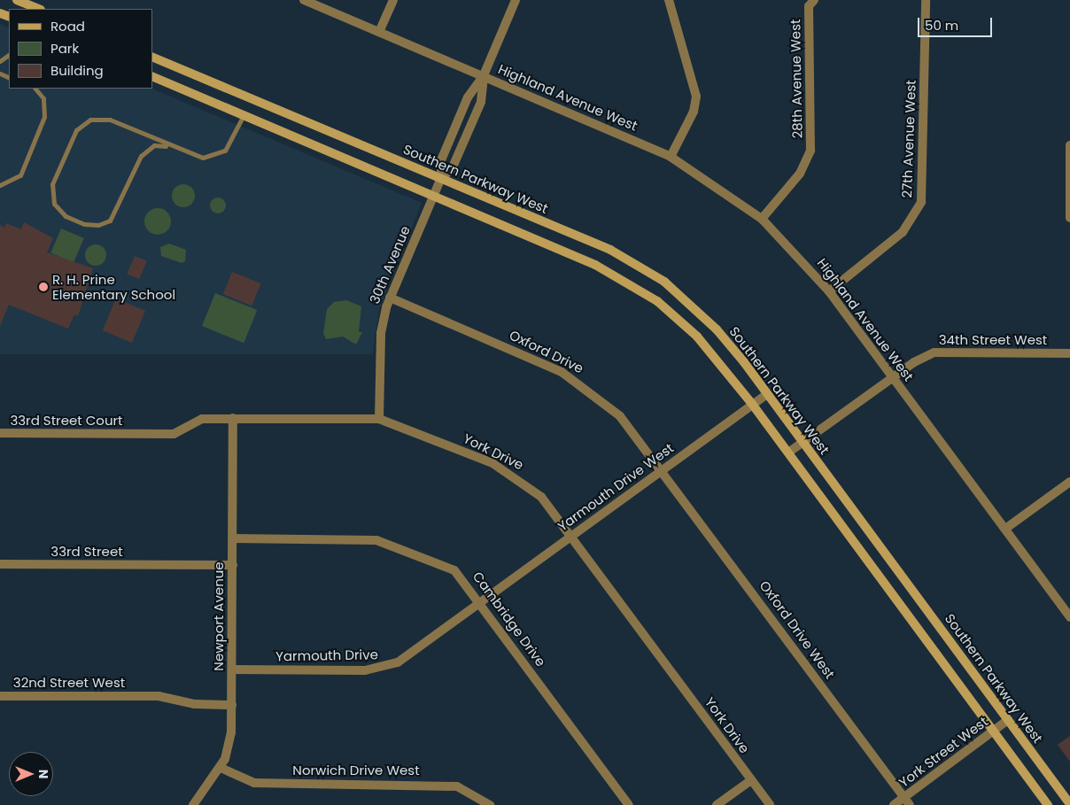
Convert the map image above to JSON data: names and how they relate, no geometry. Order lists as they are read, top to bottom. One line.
{"streets":{"street":["28th Avenue West","Highland Avenue West","27th Avenue West","Southern Parkway West","30th Avenue","34th Street West","Oxford Drive","33rd Street Court","York Drive","Yarmouth Drive West","33rd Street","Newport Avenue","Cambridge Drive","Oxford Drive West","Yarmouth Drive","32nd Street West","York Street West","Norwich Drive West"]},"crossings":[["28th Avenue West","Highland Avenue West"],["Highland Avenue West","27th Avenue West"],["Highland Avenue West","34th Street West"],["Southern Parkway West","30th Avenue"],["Southern Parkway West","34th Street West"],["Southern Parkway West","Yarmouth Drive West"],["Southern Parkway West","York Street West"],["30th Avenue","Oxford Drive"],["30th Avenue","York Drive"],["Oxford Drive","Yarmouth Drive West"],["Oxford Drive","Oxford Drive West"],["33rd Street Court","York Drive"],["York Drive","Yarmouth Drive West"],["York Drive","Newport Avenue"],["Yarmouth Drive West","Cambridge Drive"],["Yarmouth Drive West","Oxford Drive West"],["Yarmouth Drive West","Yarmouth Drive"],["33rd Street","Newport Avenue"],["Newport Avenue","Cambridge Drive"],["Newport Avenue","Yarmouth Drive"],["Newport Avenue","32nd Street West"],["Newport Avenue","Norwich Drive West"],["Cambridge Drive","Yarmouth Drive"],["Oxford Drive West","York Street West"]],"places":["R. H. Prine Elementary School"],"legend":["Road","Park","Building"],"scale_bar":"50 m","north":"right"}
